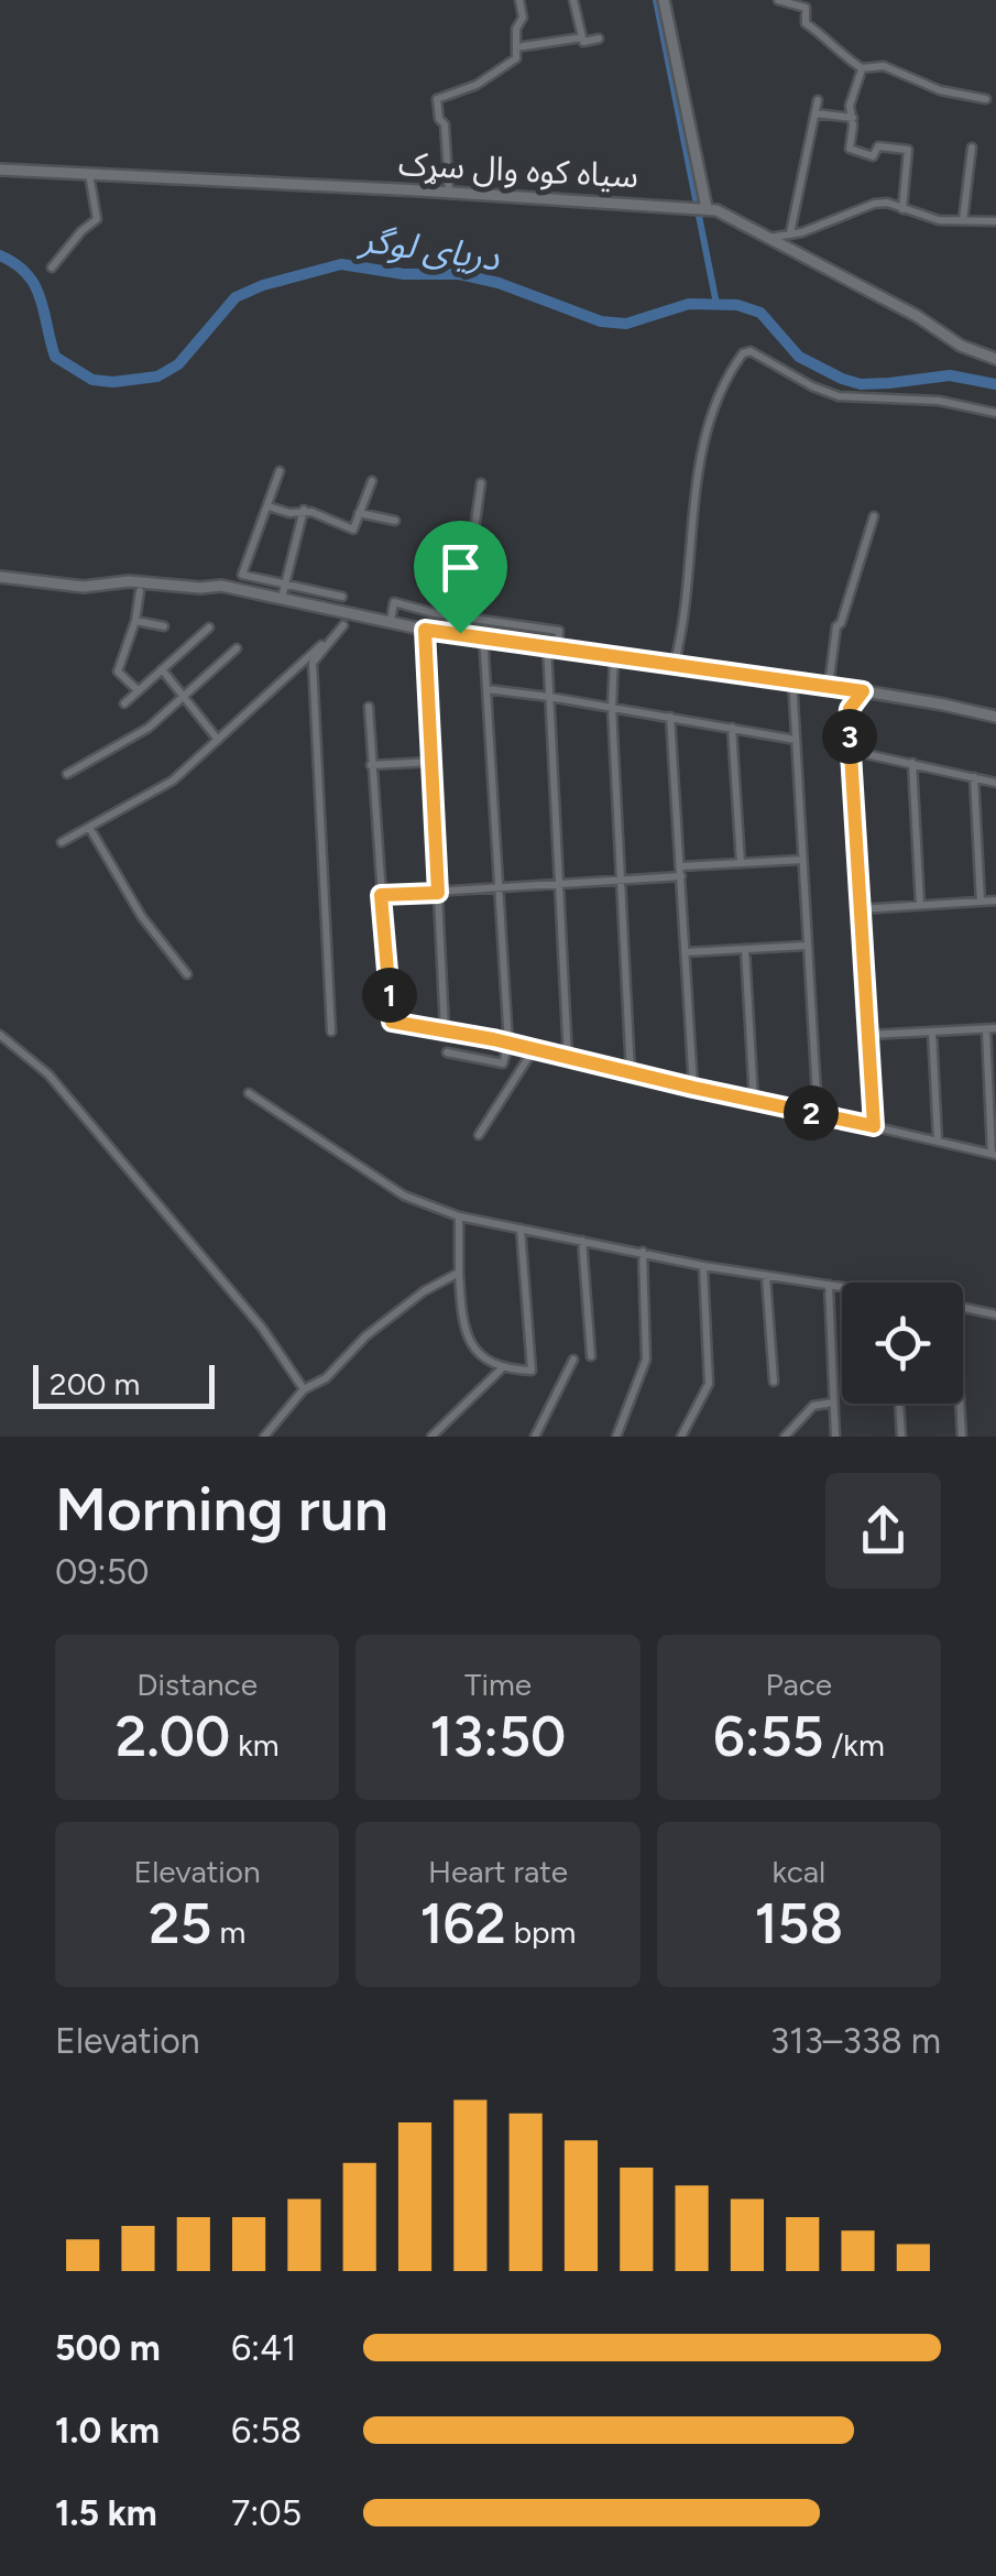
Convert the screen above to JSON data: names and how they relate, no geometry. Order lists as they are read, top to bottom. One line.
{"streets":{"street":["سیاه کوه وال سړک"]},"water":["دریای لوگر"],"scale_bar":"200 m","page":{"pins":["3","1","2"],"scale":"200 m","heading":["Morning run","09:50"],"stats":[["Distance","2.00 km"],["Time","13:50"],["Pace","6:55 /km"],["Elevation","25 m"],["Heart rate","162 bpm"],["kcal","158"]],"chart":["Elevation","313–338 m"],"list":[{"name":"500 m","note":"6:41"},{"name":"1.0 km","note":"6:58"},{"name":"1.5 km","note":"7:05"}]}}
